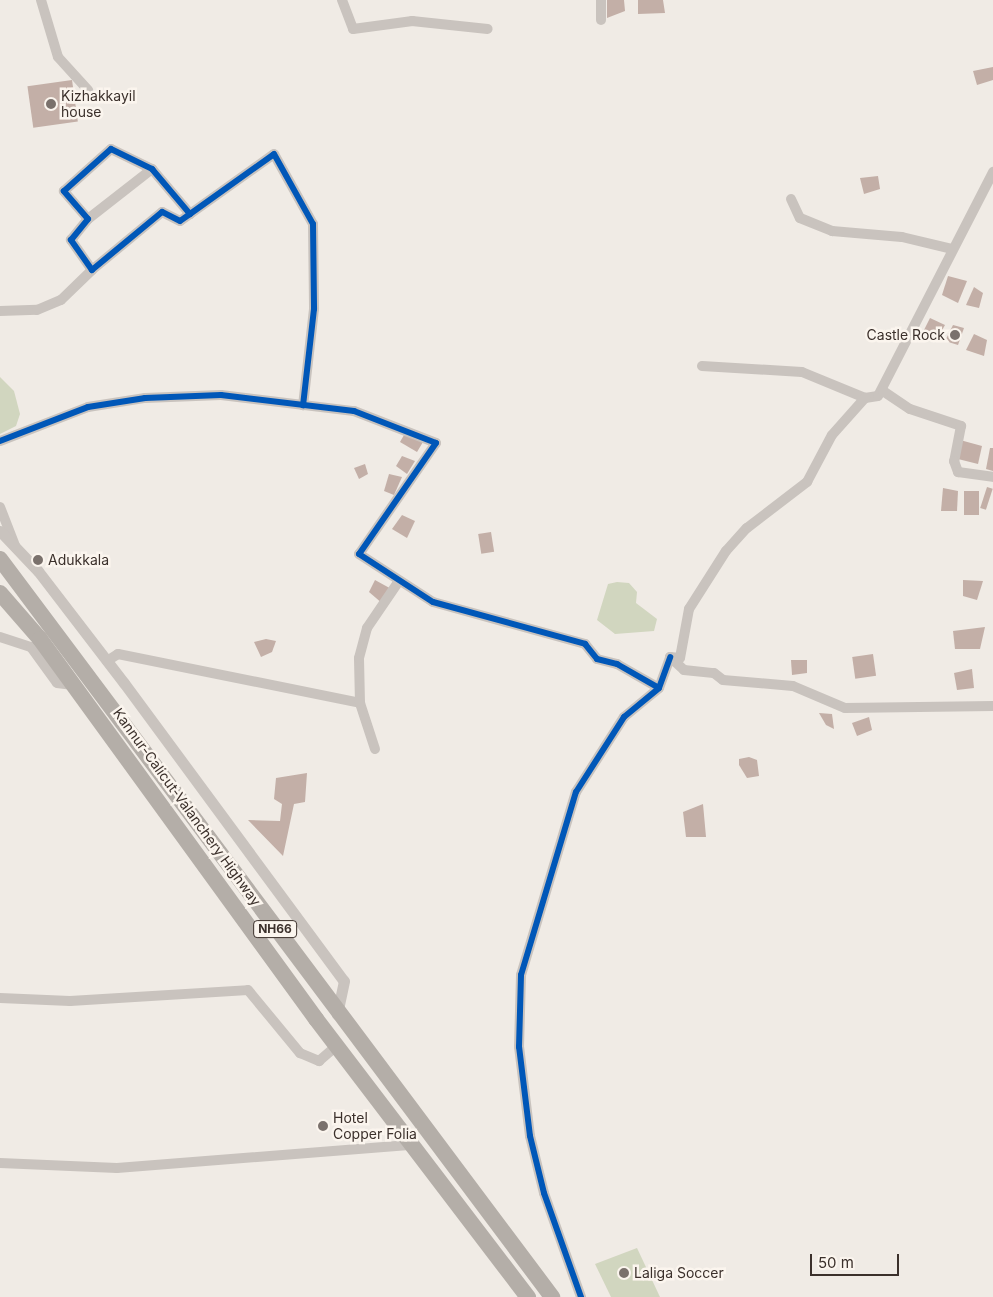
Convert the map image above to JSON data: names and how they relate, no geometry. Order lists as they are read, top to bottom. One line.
{"streets":{"highway":["Kannur-Calicut-Valanchery Highway","NH66"]},"places":["Kizhakkayil house","Castle Rock","Adukkala","Hotel Copper Folia","Laliga Soccer"],"scale_bar":"50 m"}
